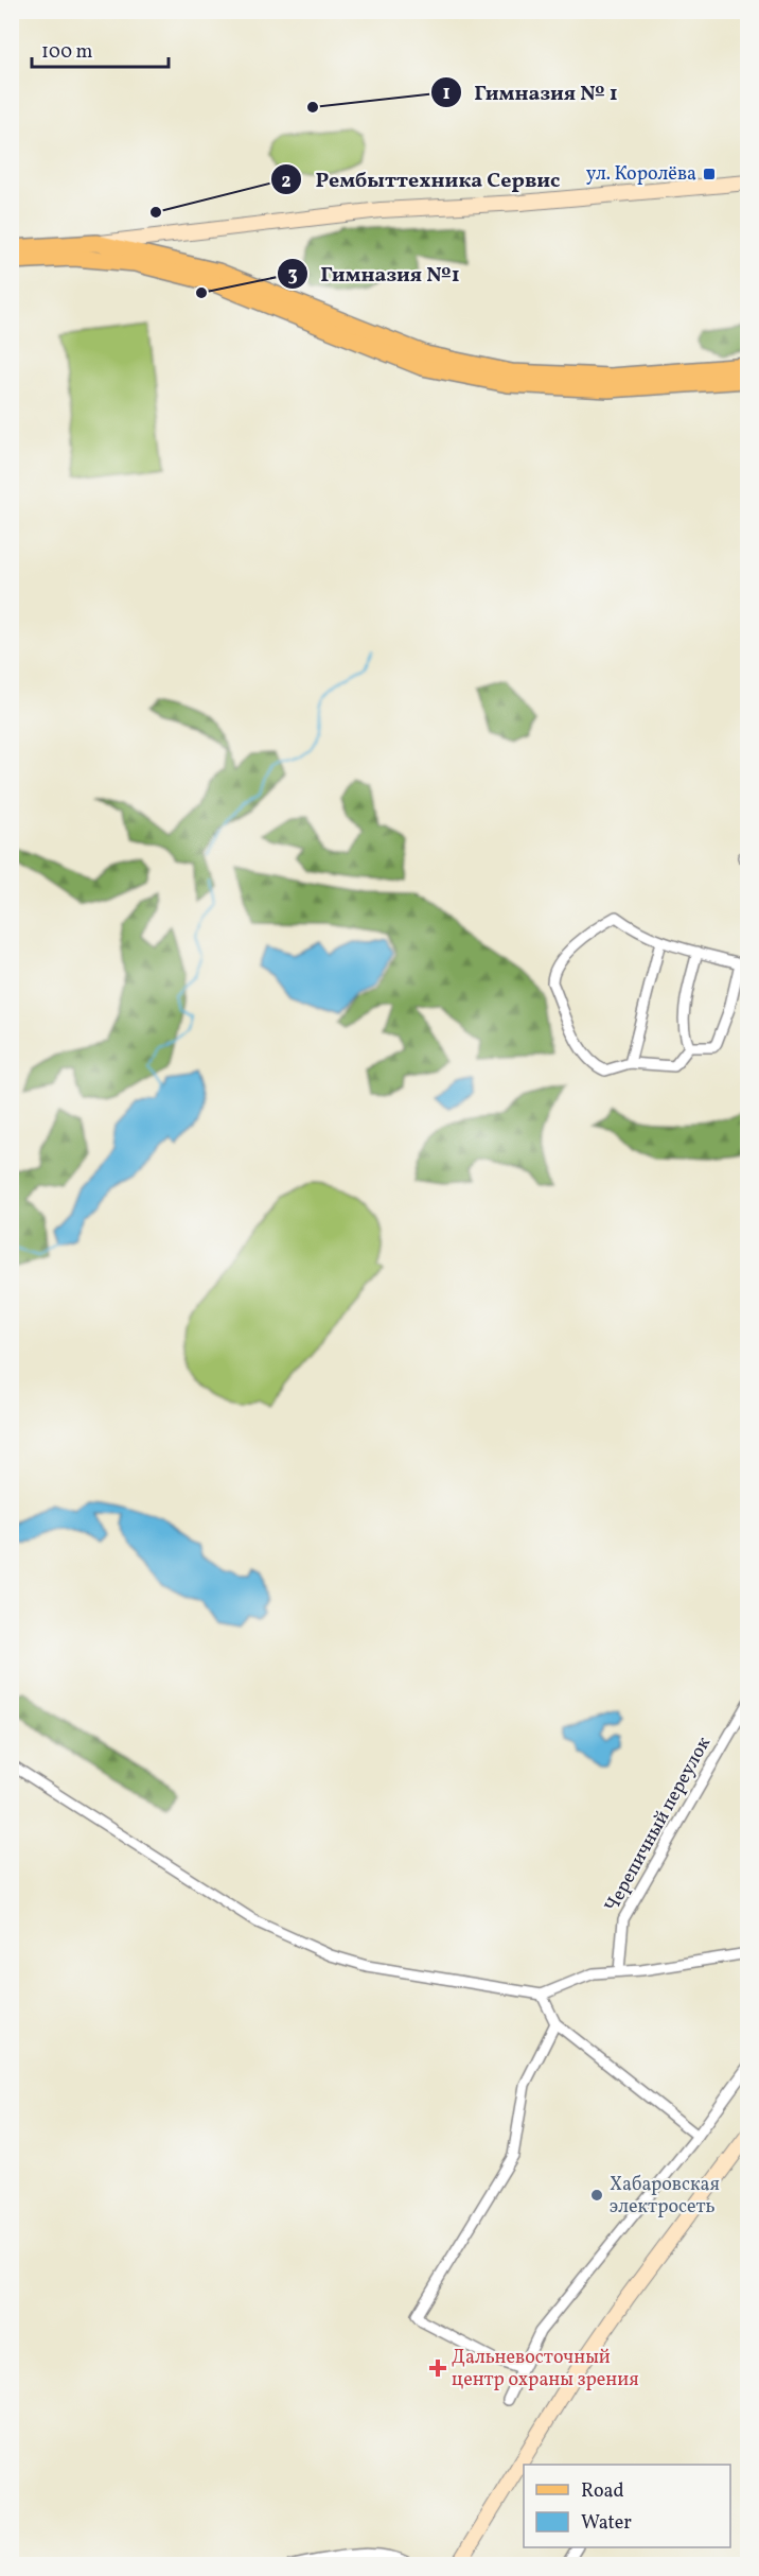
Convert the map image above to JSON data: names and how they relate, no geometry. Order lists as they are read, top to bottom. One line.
{"streets":{"street":["Черепичный переулок"]},"places":{"other":["Гимназия № 1","Рембыттехника Сервис","Гимназия №1","Хабаровская электросеть"],"transit":["ул. Королёва"],"health":["Дальневосточный центр охраны зрения"]},"legend":["Road","Water"],"scale_bar":"100 m"}
